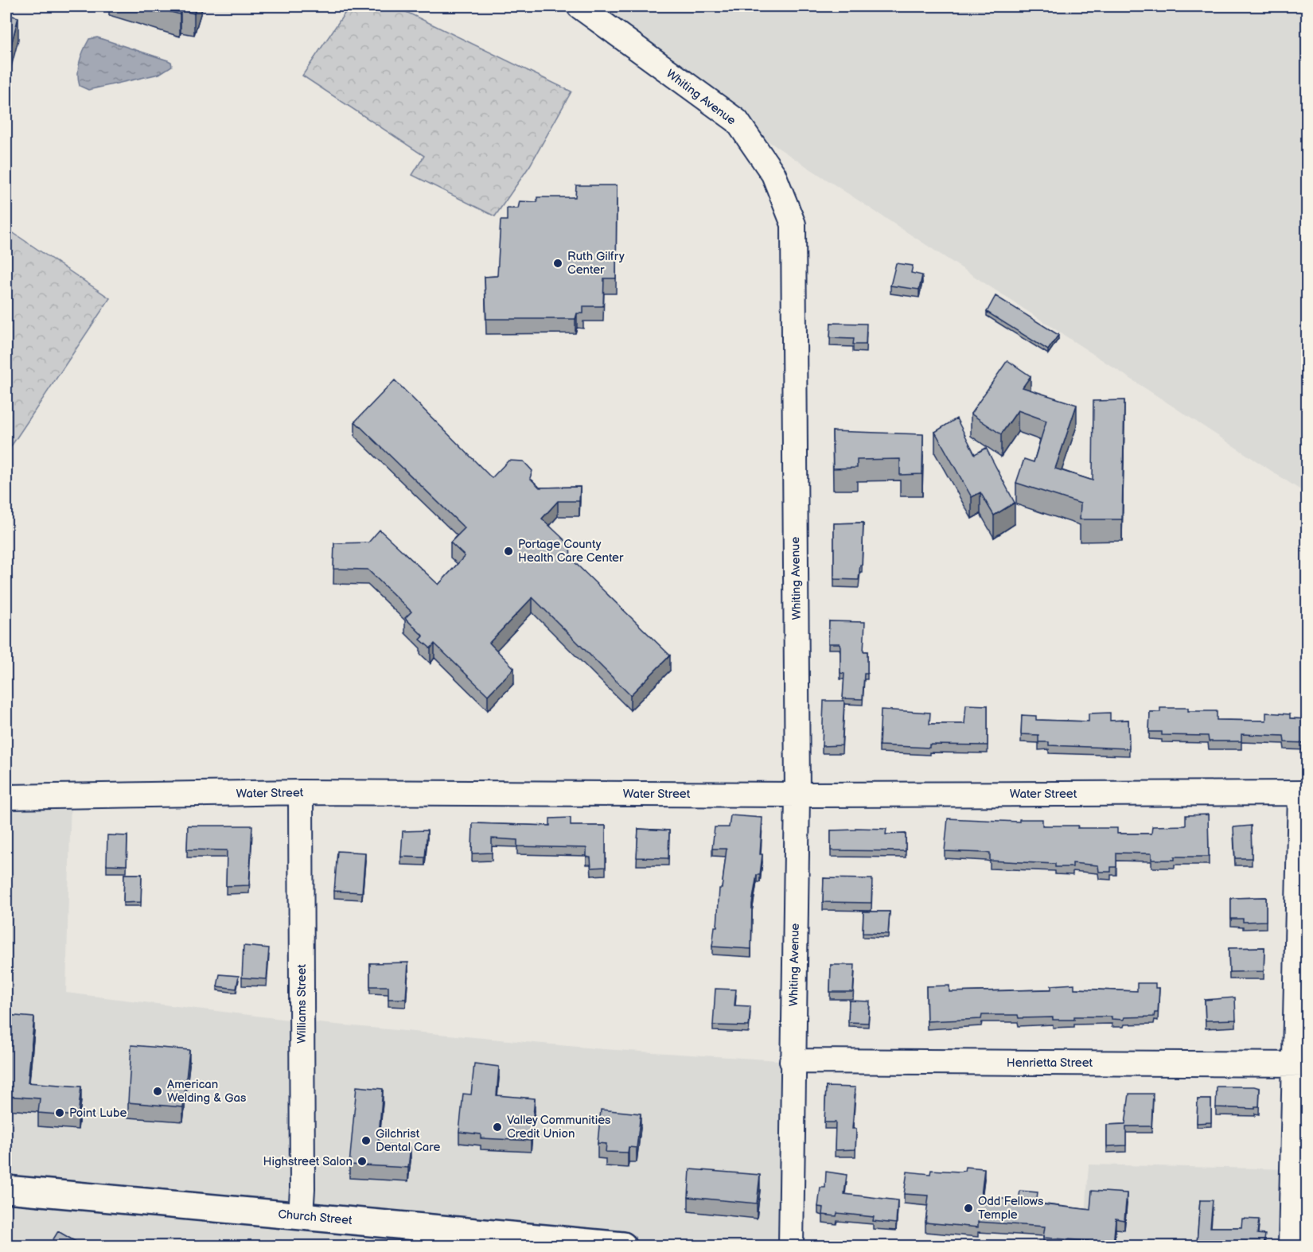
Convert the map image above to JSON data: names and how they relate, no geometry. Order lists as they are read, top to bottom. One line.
{"streets":{"main road":["Church Street"],"street":["Whiting Avenue","Water Street","Williams Street","Henrietta Street"]},"crossings":[["Whiting Avenue","Water Street"],["Whiting Avenue","Henrietta Street"],["Water Street","Williams Street"],["Williams Street","Church Street"]],"places":["Ruth Gilfry Center","Portage County Health Care Center","American Welding & Gas","Point Lube","Valley Communities Credit Union","Gilchrist Dental Care","Highstreet Salon","Odd Fellows Temple"]}
